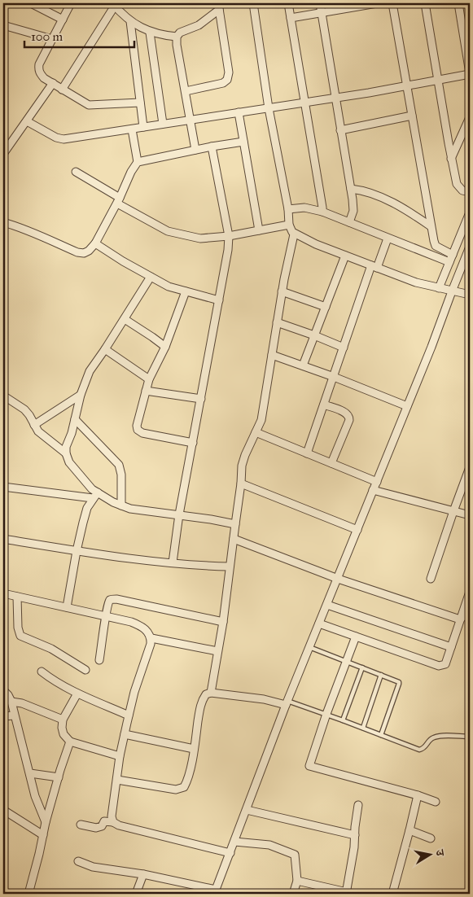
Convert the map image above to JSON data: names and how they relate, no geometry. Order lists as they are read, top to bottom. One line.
{"scale_bar":"100 m","north":"right"}
